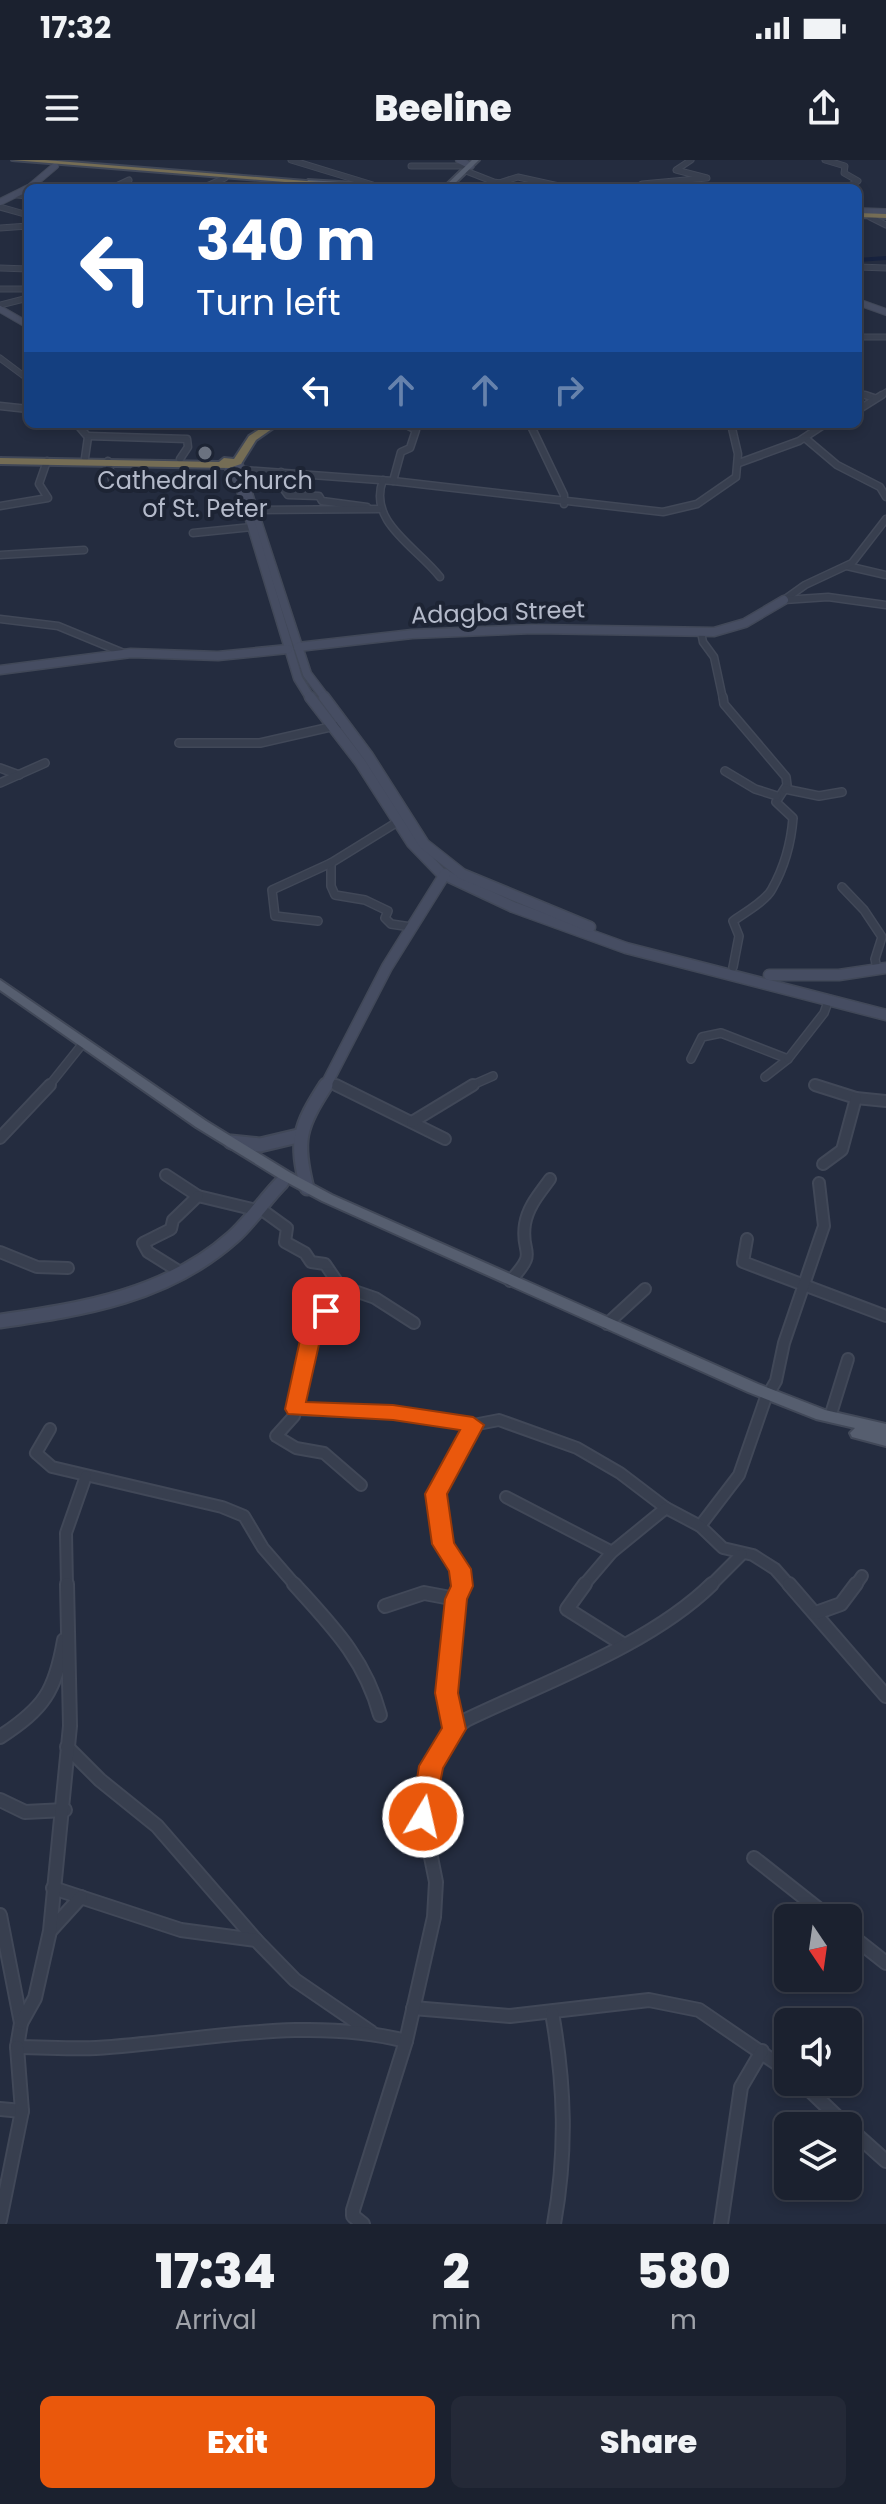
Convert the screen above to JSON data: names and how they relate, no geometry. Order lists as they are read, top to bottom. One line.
{"streets":{"street":["Adagba Street"]},"places":["Cathedral Church of St. Peter"],"north":"bottom","page":{"status":"17:32","header":"Beeline","turn":["340 m","Turn left"],"eta":["17:34","Arrival","2","min","580","m"],"buttons":["Exit","Share"]}}
